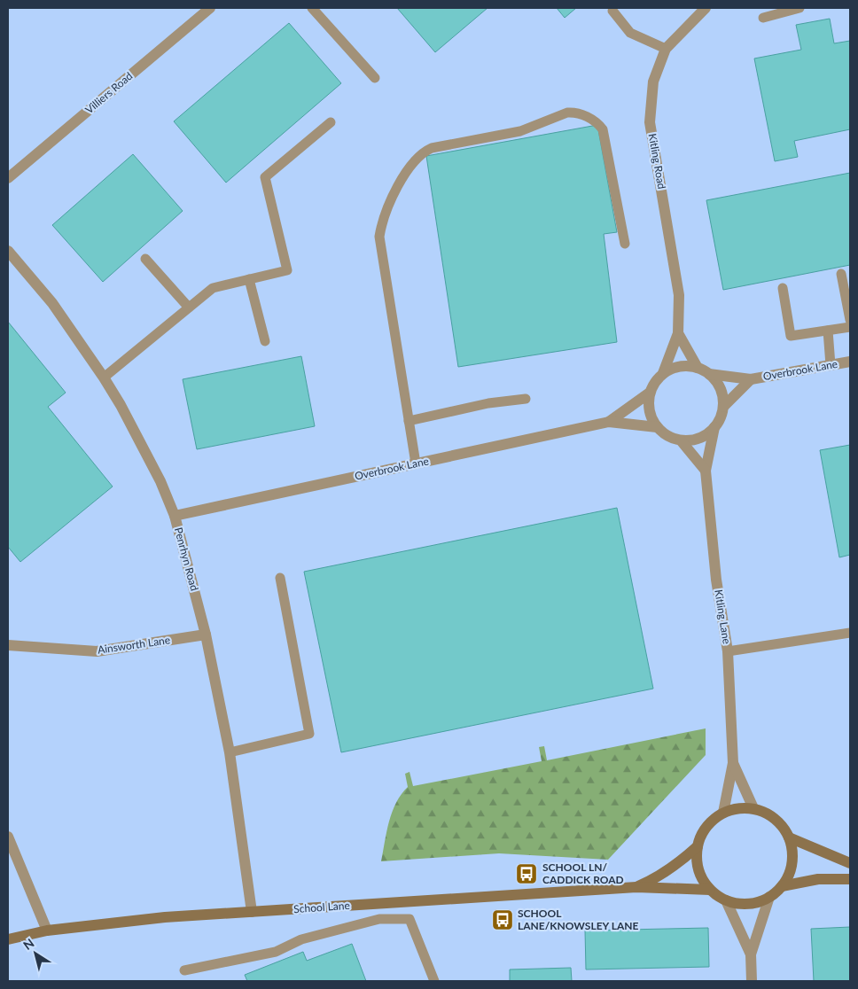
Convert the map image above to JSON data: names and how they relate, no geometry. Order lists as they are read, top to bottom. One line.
{"streets":{"main road":["School Lane"],"street":["Villiers Road","Kitling Road","Overbrook Lane","Penrhyn Road","Kitling Lane","Ainsworth Lane"]},"crossings":[["Kitling Road","Overbrook Lane"],["Kitling Road","Kitling Lane"],["Overbrook Lane","Penrhyn Road"],["Overbrook Lane","Kitling Lane"],["Penrhyn Road","Ainsworth Lane"],["Penrhyn Road","School Lane"],["Kitling Lane","School Lane"]],"places":{"bus stop":["SCHOOL LN/ CADDICK ROAD","SCHOOL LANE/KNOWSLEY LANE"]},"north":"top left"}
